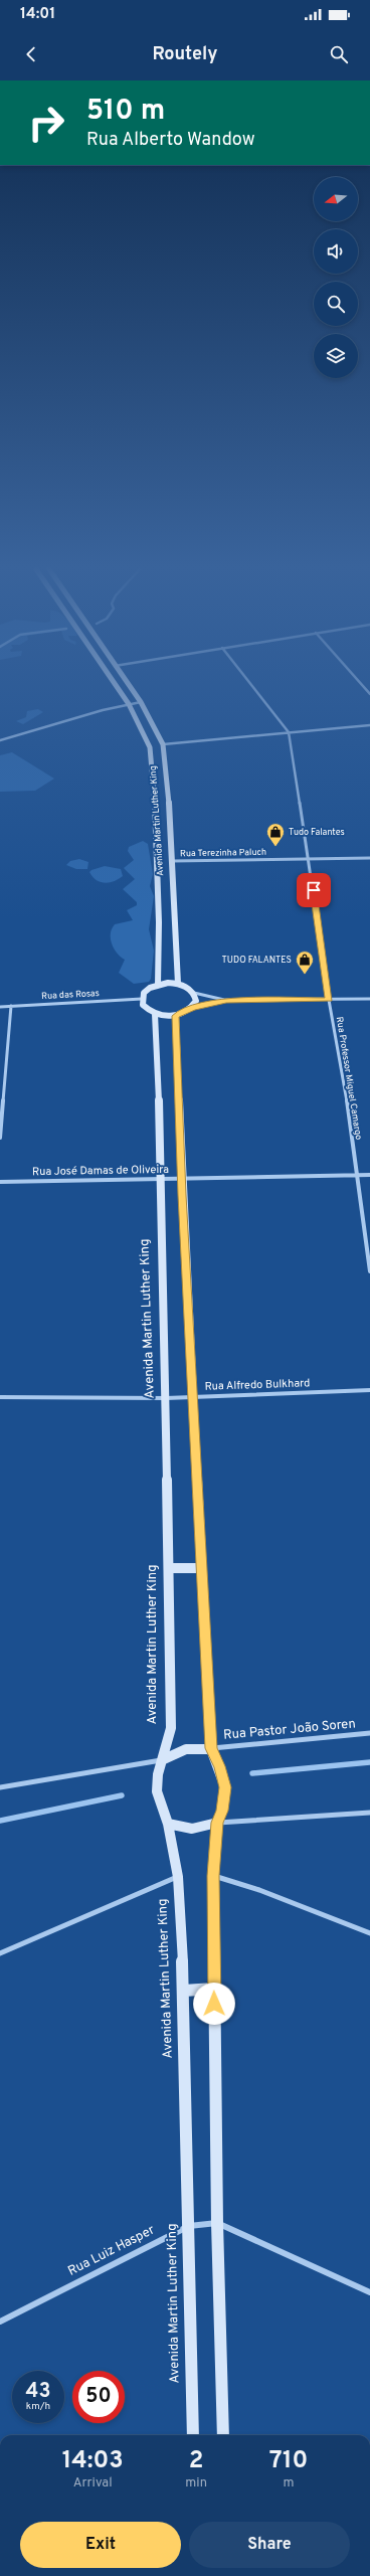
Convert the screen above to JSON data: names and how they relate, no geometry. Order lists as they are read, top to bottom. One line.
{"streets":{"main road":["Avenida Martin Luther King"],"street":["Rua Terezinha Paluch","Rua das Rosas","Rua Professor Miguel Camargo","Rua José Damas de Oliveira","Rua Alfredo Bulkhard","Rua Pastor João Soren","Rua Luiz Hasper"]},"crossings":[["Avenida Martin Luther King","Rua Terezinha Paluch"],["Avenida Martin Luther King","Rua das Rosas"],["Avenida Martin Luther King","Rua José Damas de Oliveira"],["Avenida Martin Luther King","Rua Alfredo Bulkhard"],["Avenida Martin Luther King","Rua Pastor João Soren"],["Avenida Martin Luther King","Rua Luiz Hasper"],["Rua Terezinha Paluch","Rua Professor Miguel Camargo"],["Rua Professor Miguel Camargo","Rua José Damas de Oliveira"]],"places":{"shop":["Tudo Falantes","TUDO FALANTES"]},"north":"left","page":{"status":"14:01","header":"Routely","turn":["510 m","Rua Alberto Wandow"],"speed":"43 km/h","limit":"50","eta":["14:03","Arrival","2","min","710","m"],"buttons":["Exit","Share"]}}
